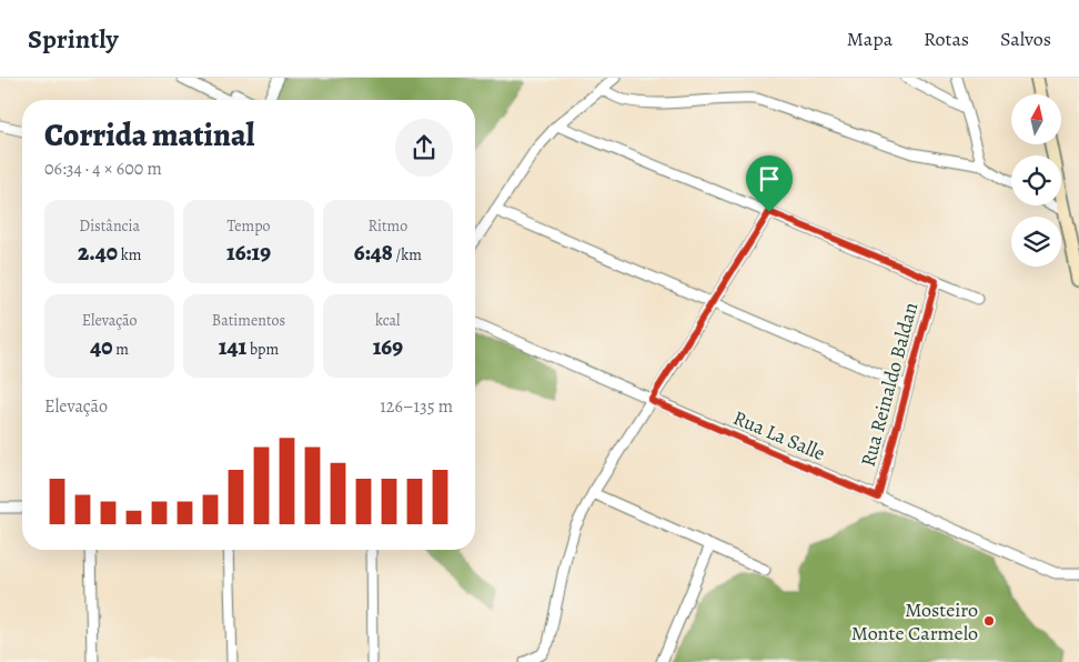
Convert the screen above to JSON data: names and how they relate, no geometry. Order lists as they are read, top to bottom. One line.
{"streets":{"street":["Rua Reinaldo Baldan","Rua La Salle"]},"crossings":[["Rua Reinaldo Baldan","Rua La Salle"]],"places":["Mosteiro Monte Carmelo"],"north":"top","page":{"header":"Sprintly","nav":["Mapa","Rotas","Salvos"],"heading":["Corrida matinal","06:34 · 4 × 600 m"],"stats":[["Distância","2.40 km"],["Tempo","16:19"],["Ritmo","6:48 /km"],["Elevação","40 m"],["Batimentos","141 bpm"],["kcal","169"]],"chart":["Elevação","126–135 m"]}}
